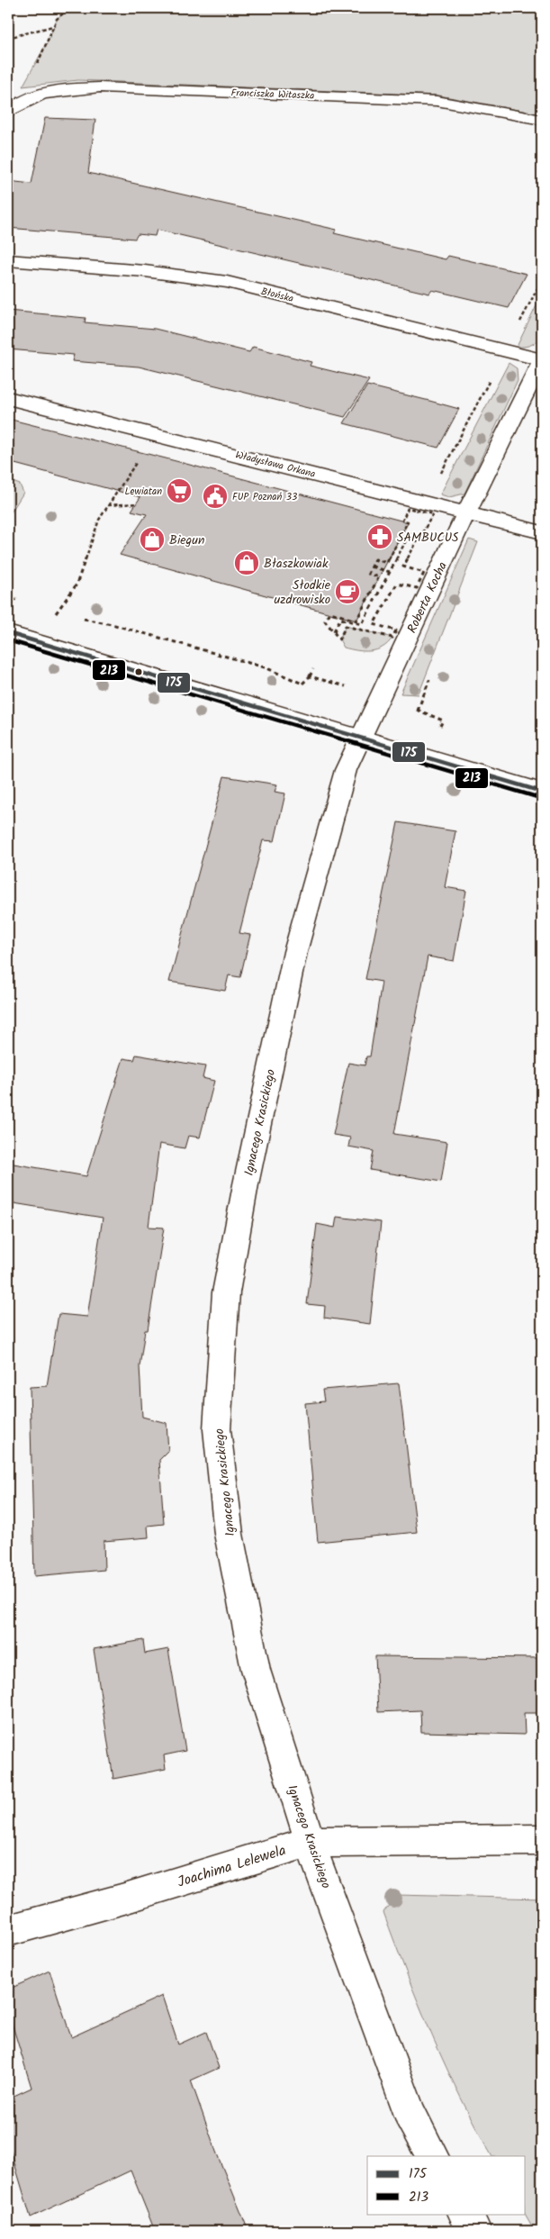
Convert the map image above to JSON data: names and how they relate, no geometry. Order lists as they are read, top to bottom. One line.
{"streets":{"street":["Franciszka Witaszka","Błońska","Władysława Orkana","Roberta Kocha","Ignacego Krasickiego","Joachima Lelewela"]},"crossings":[["Błońska","Roberta Kocha"],["Władysława Orkana","Roberta Kocha"],["Roberta Kocha","Ignacego Krasickiego"],["Ignacego Krasickiego","Joachima Lelewela"]],"places":{"supermarket":["Lewiatan"],"public building":["FUP Poznań 33"],"pharmacy":["SAMBUCUS"],"shop":["Biegun","Błaszkowiak"],"cafe":["Słodkie uzdrowisko"]},"lines":["transit line 175","transit line 213"],"legend":["175","213"]}
